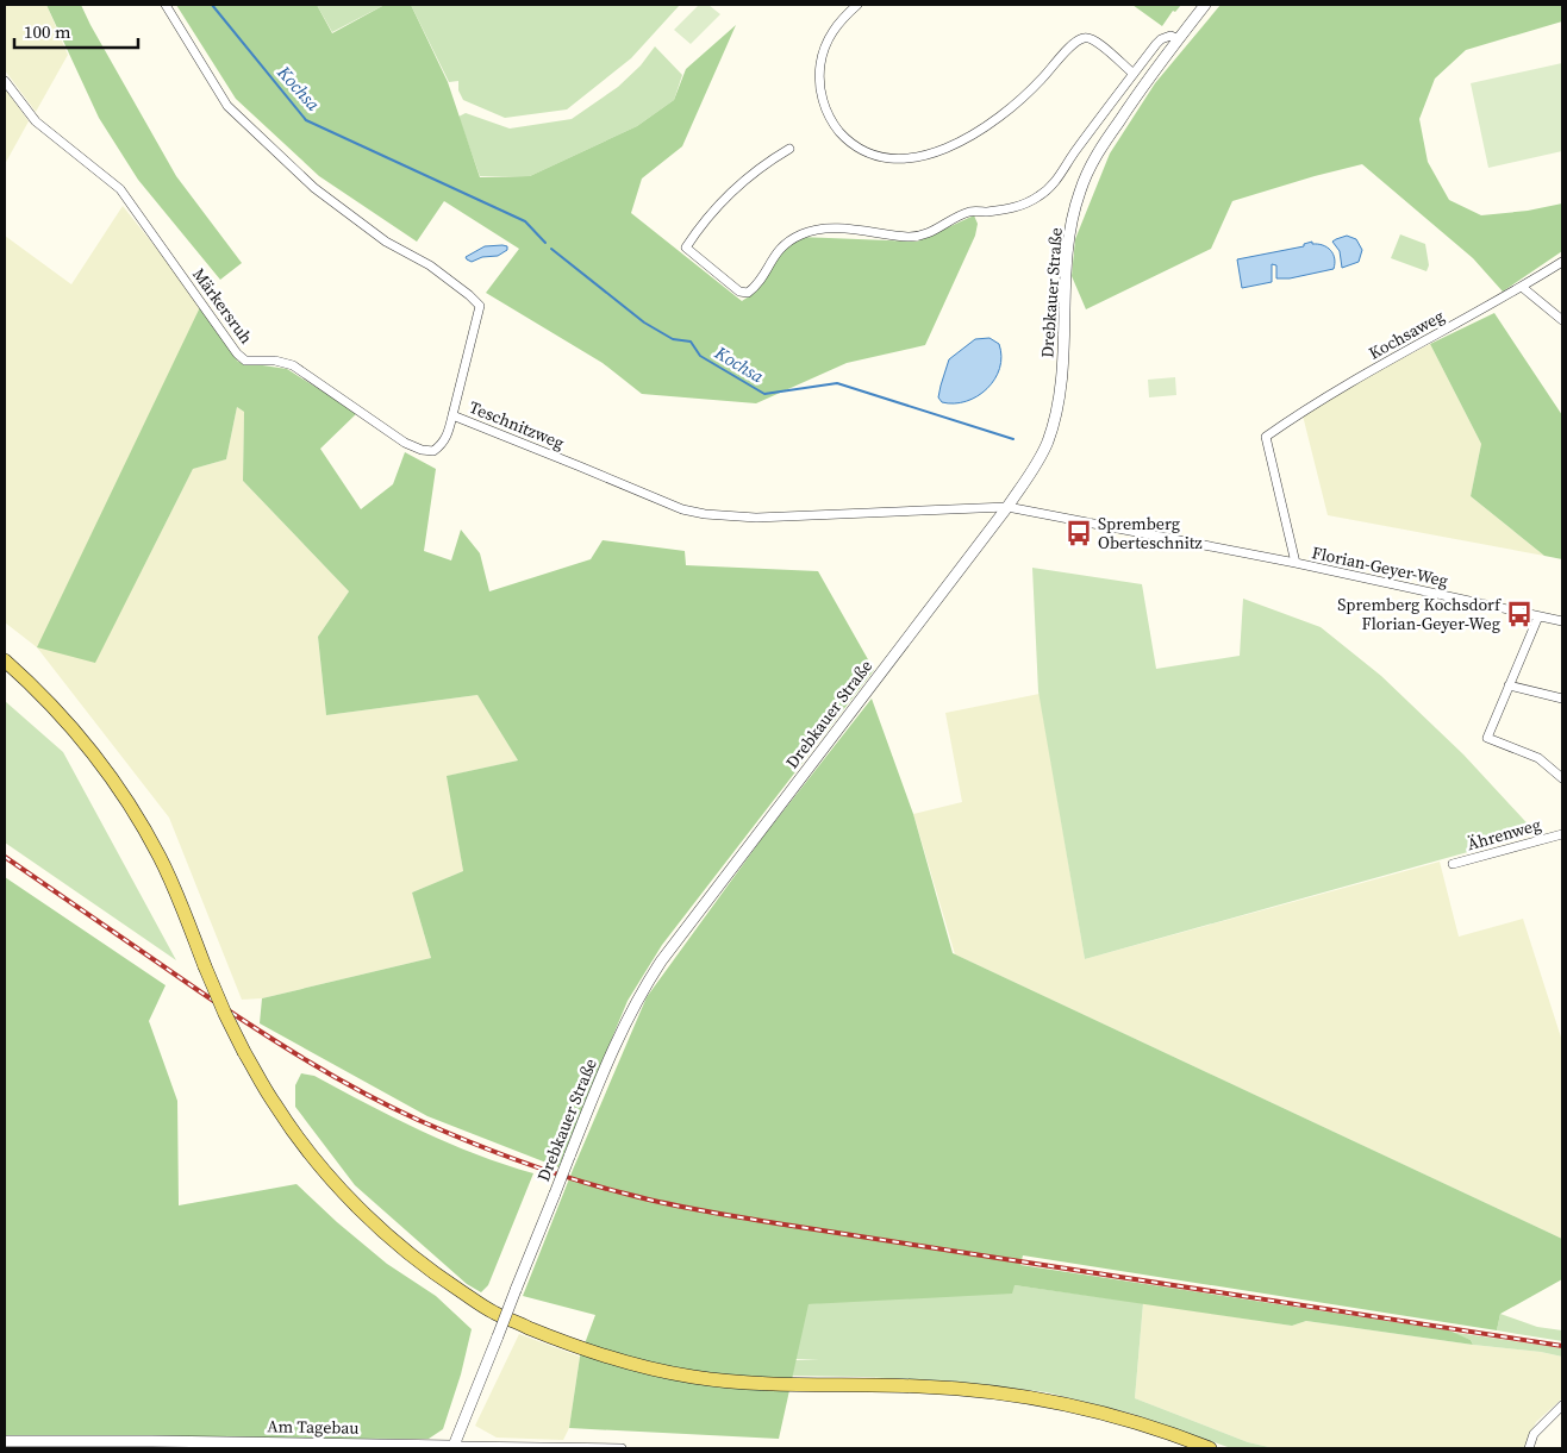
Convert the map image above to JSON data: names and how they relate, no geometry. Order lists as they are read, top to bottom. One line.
{"streets":{"street":["Drebkauer Straße","Märkersruh","Kochsaweg","Teschnitzweg","Florian-Geyer-Weg","Ährenweg","Am Tagebau"]},"crossings":[["Drebkauer Straße","Teschnitzweg"],["Drebkauer Straße","Florian-Geyer-Weg"],["Drebkauer Straße","Am Tagebau"],["Märkersruh","Teschnitzweg"],["Kochsaweg","Florian-Geyer-Weg"],["Teschnitzweg","Florian-Geyer-Weg"]],"water":["Kochsa"],"places":{"bus stop":["Spremberg Oberteschnitz","Spremberg Kochsdorf Florian-Geyer-Weg"]},"scale_bar":"100 m"}
